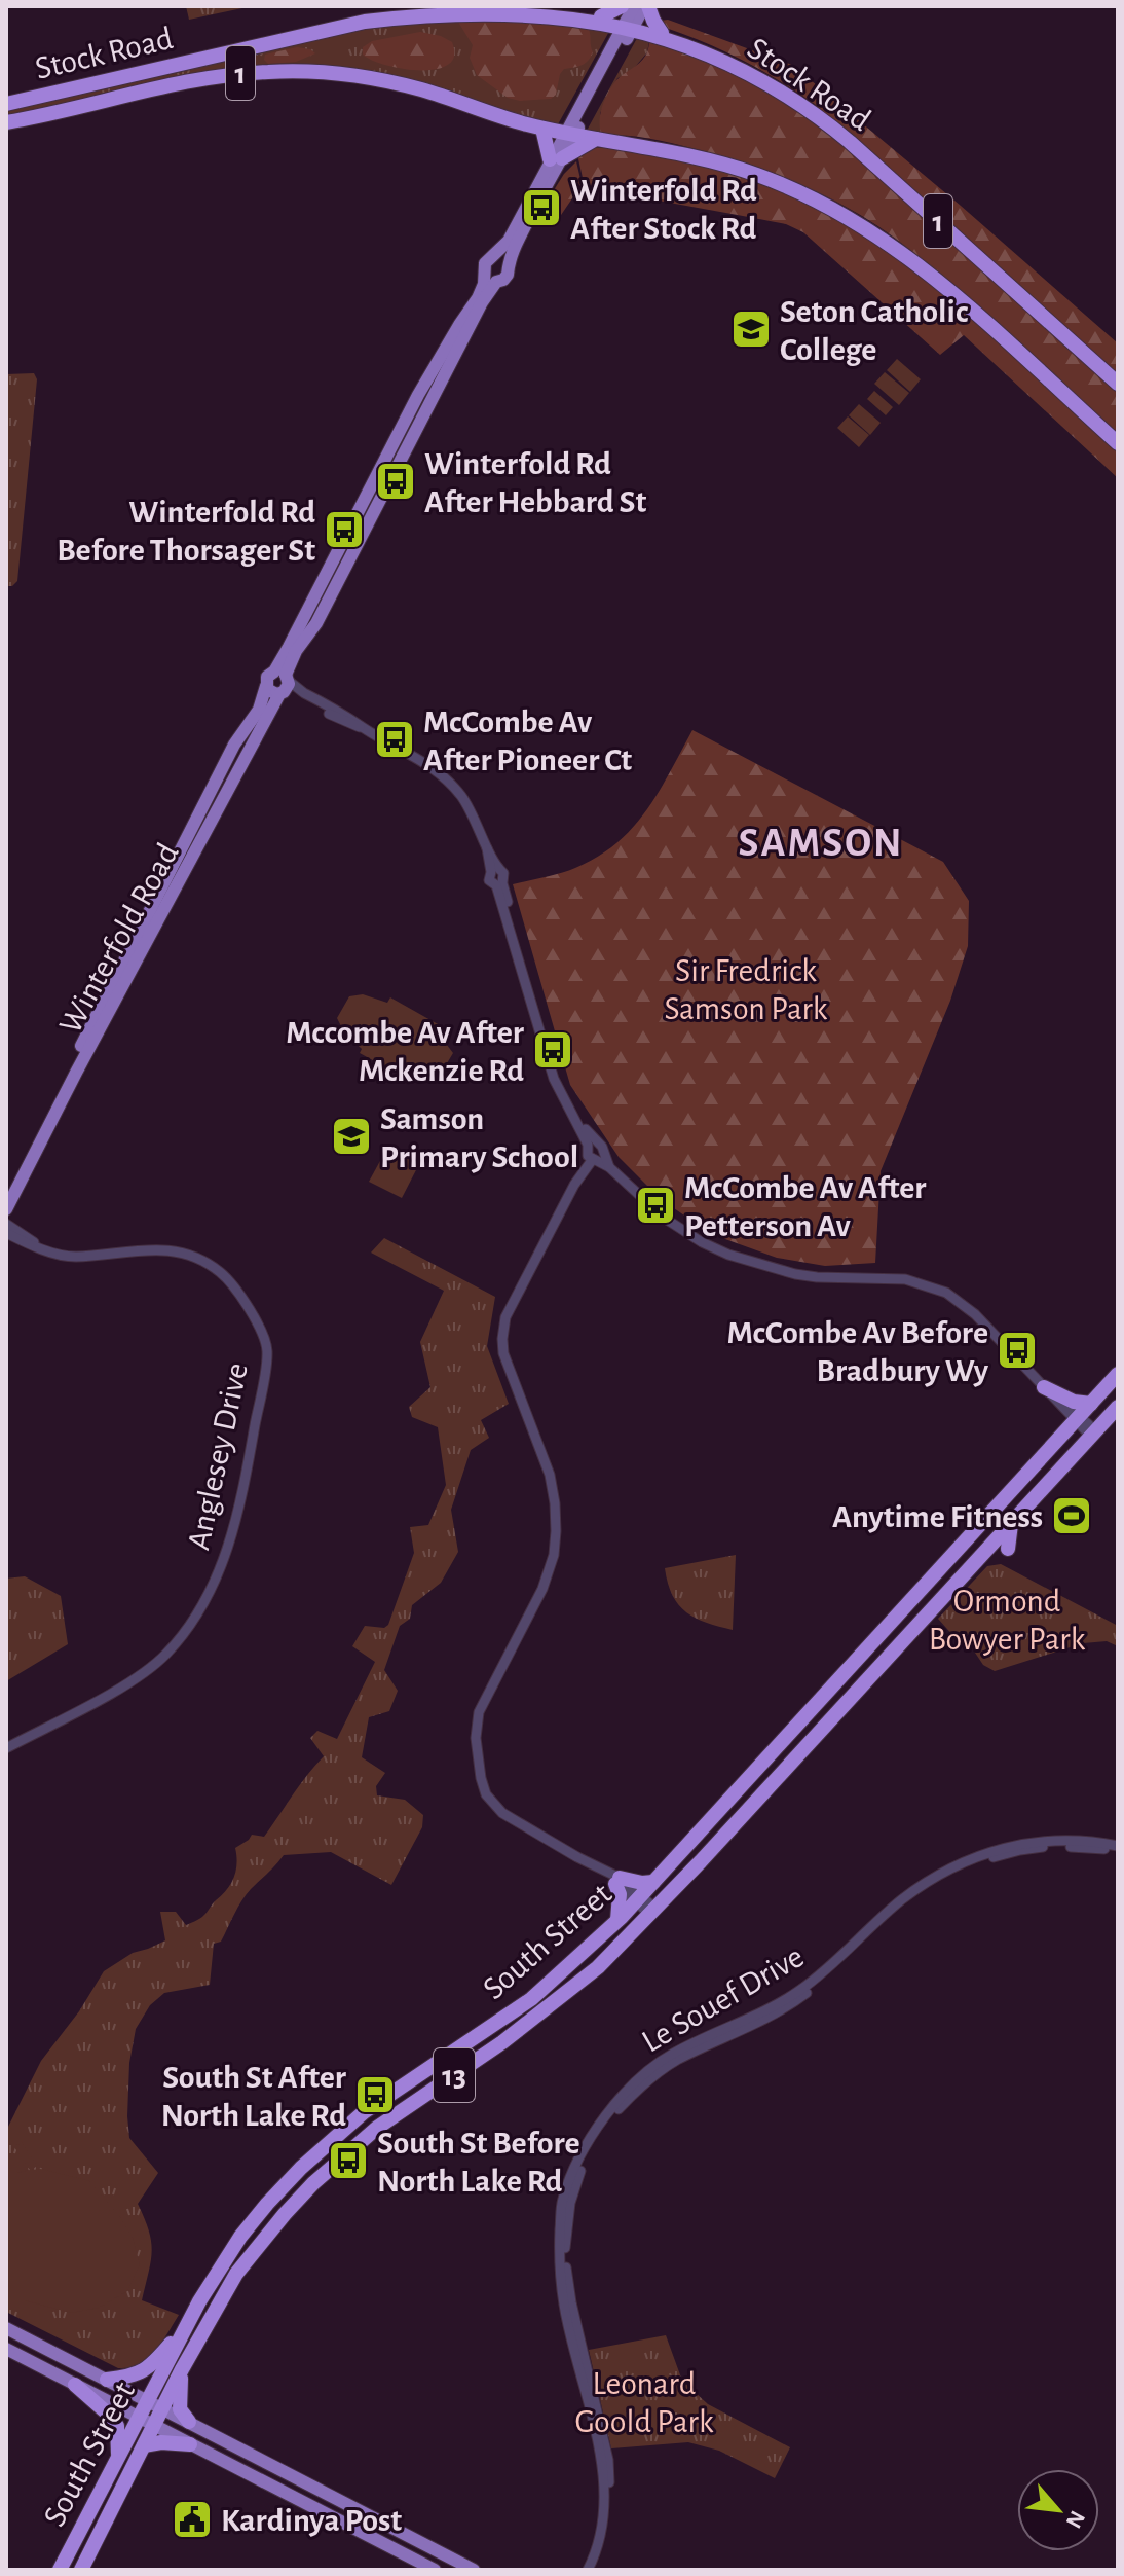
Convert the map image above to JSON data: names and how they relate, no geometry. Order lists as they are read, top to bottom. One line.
{"streets":{"highway":["Stock Road","1","South Street","13"],"main road":["Winterfold Road"],"street":["Anglesey Drive","Le Souef Drive"]},"districts":["SAMSON"],"parks":["Sir Fredrick Samson Park","Ormond Bowyer Park","Leonard Goold Park"],"places":{"bus stop":["Winterfold Rd After Stock Rd","Winterfold Rd After Hebbard St","Winterfold Rd Before Thorsager St","McCombe Av After Pioneer Ct","Mccombe Av After Mckenzie Rd","McCombe Av After Petterson Av","McCombe Av Before Bradbury Wy","South St After North Lake Rd","South St Before North Lake Rd"],"school or university":["Seton Catholic College","Samson Primary School"],"sports":["Anytime Fitness"],"public building":["Kardinya Post"]},"north":"bottom right"}
